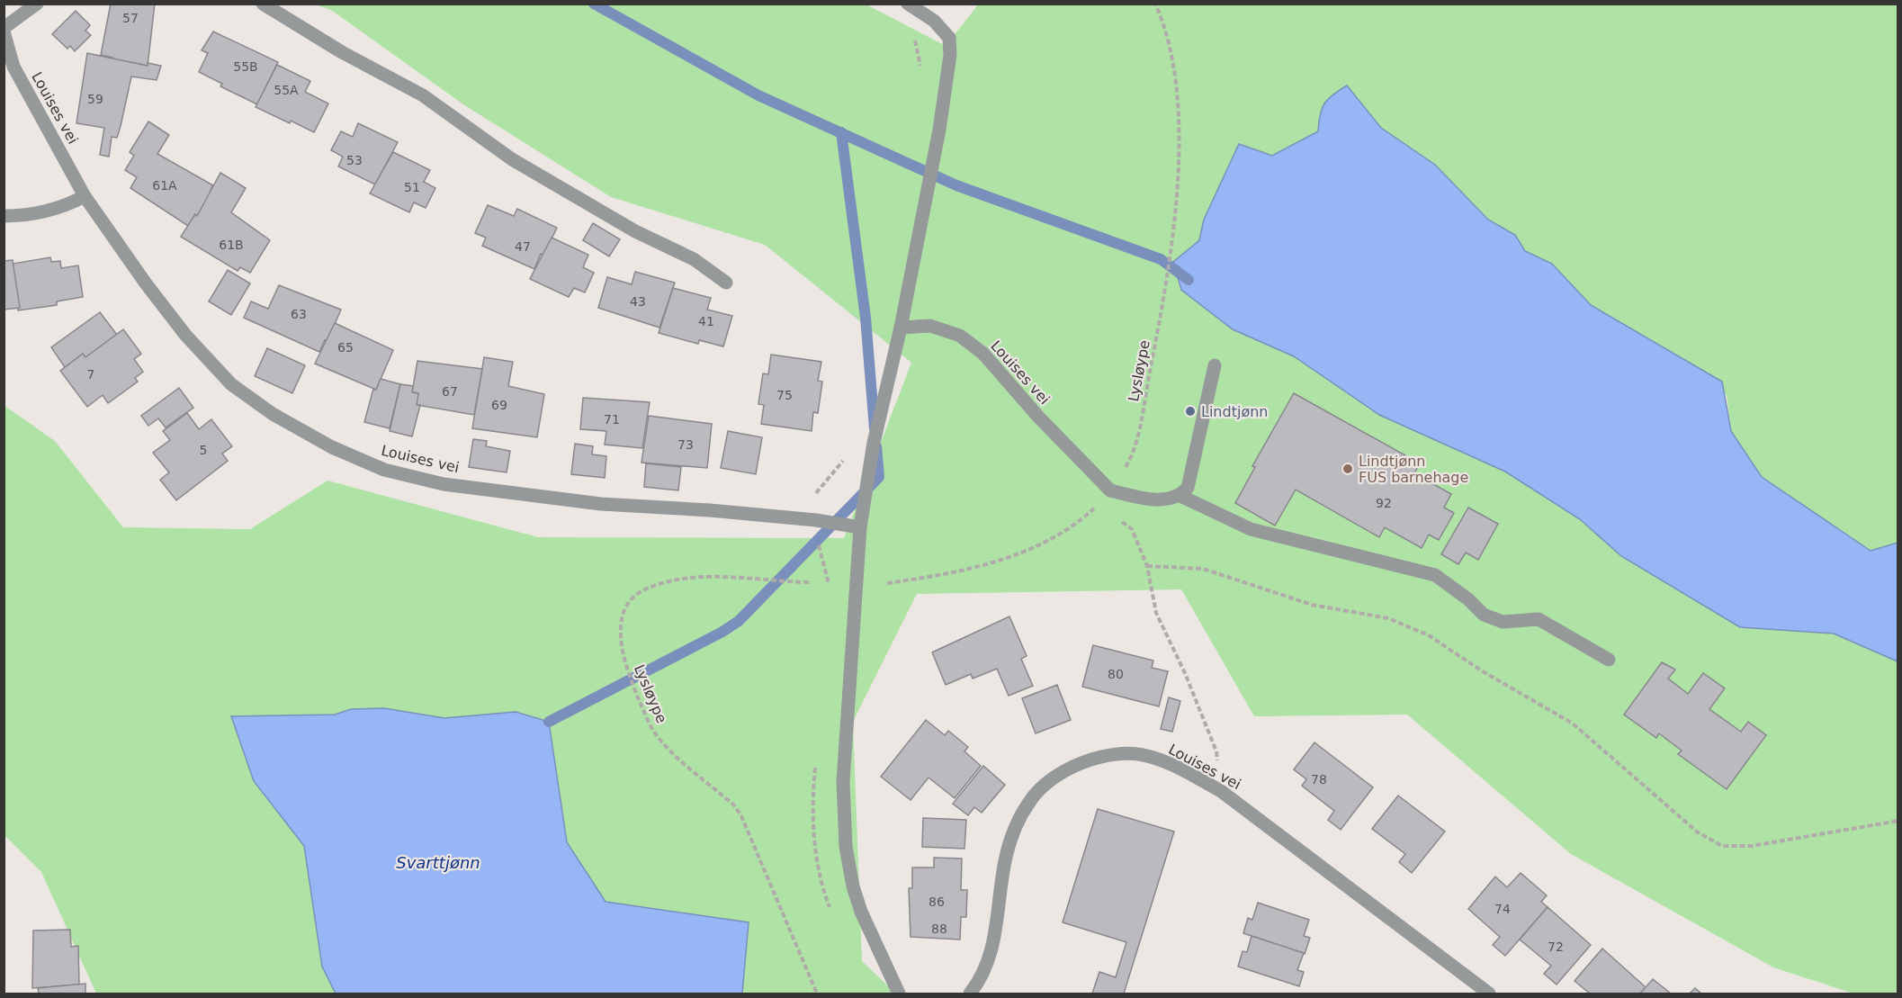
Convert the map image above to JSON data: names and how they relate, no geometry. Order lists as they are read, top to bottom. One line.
{"streets":{"street":["Louises vei"],"path":["Lysløype"]},"crossings":[["Louises vei","Lysløype"]],"water":["Svarttjønn"],"places":["Lindtjønn","Lindtjønn FUS barnehage"],"house_numbers":["57","55B","55A","59","53","61A","51","61B","47","43","63","41","65","7","67","75","69","71","73","5","92","80","78","86","74","88","72"]}
